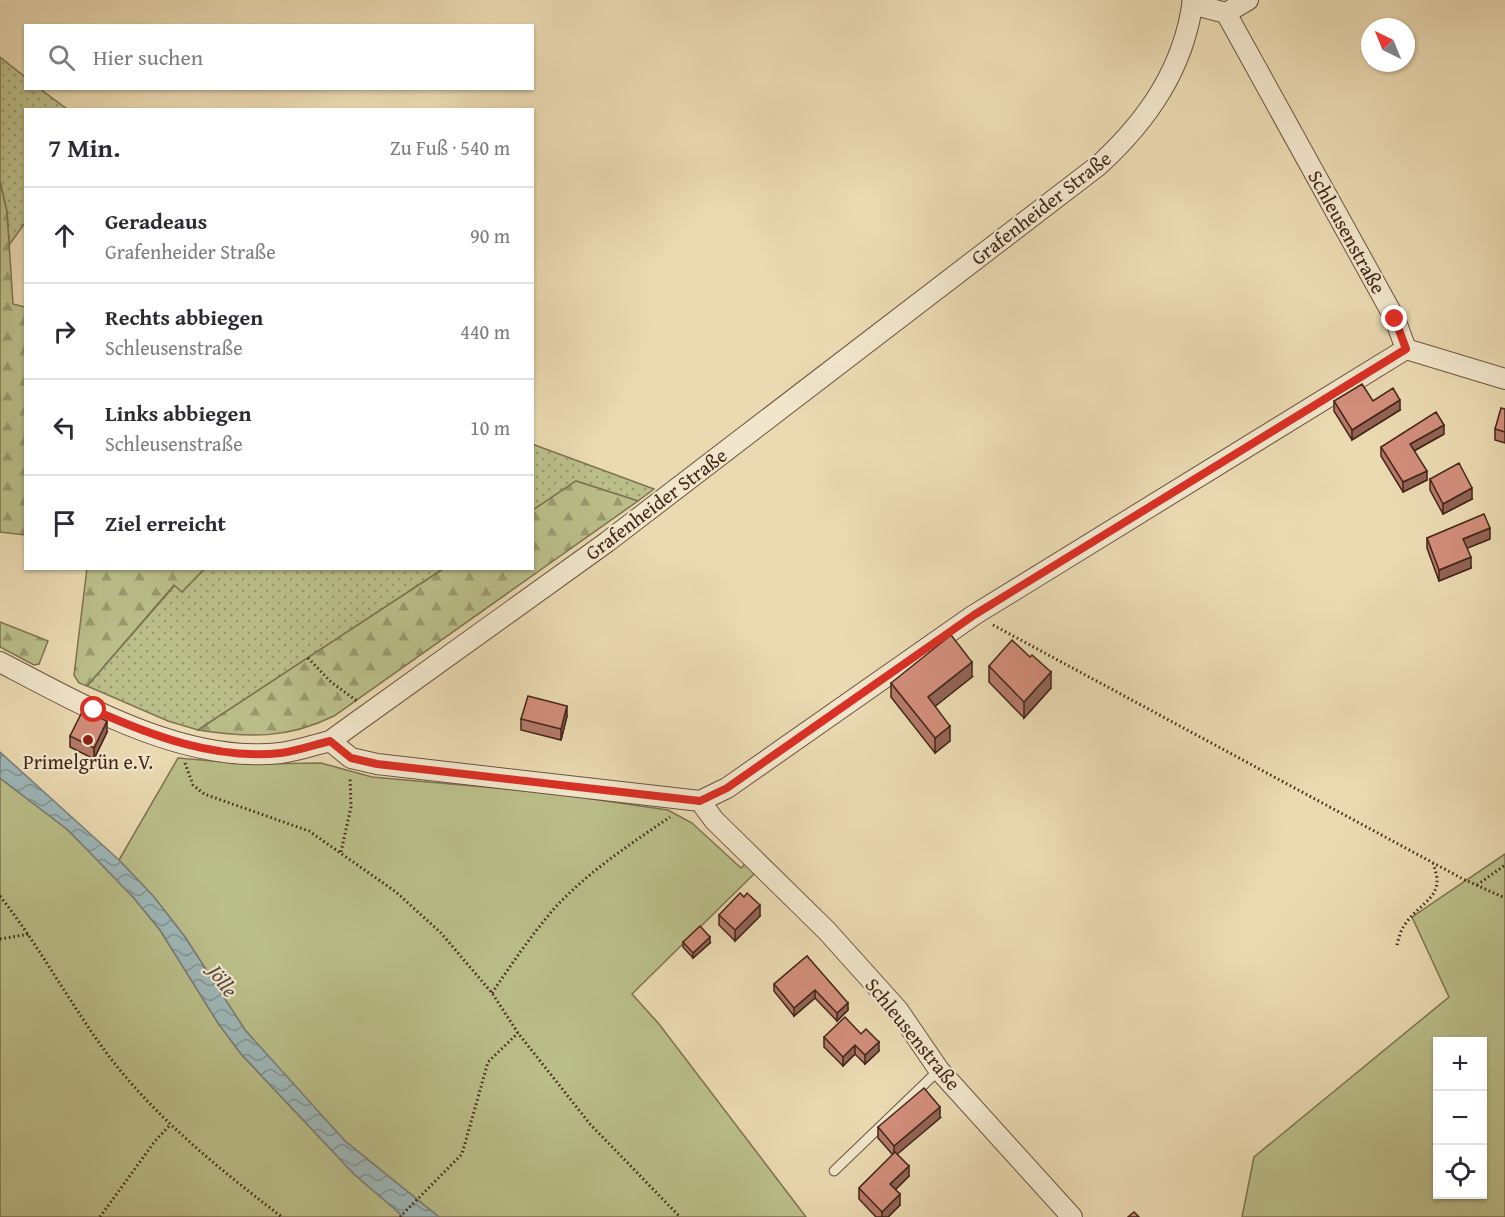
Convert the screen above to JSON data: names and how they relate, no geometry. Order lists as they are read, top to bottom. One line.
{"streets":{"street":["Grafenheider Straße","Schleusenstraße"]},"water":["Jölle"],"places":["Primelgrün e.V."],"north":"top left","page":{"search":"Hier suchen","heading":["7 Min.","Zu Fuß · 540 m"],"list":[["Geradeaus","Grafenheider Straße","90 m"],["Rechts abbiegen","Schleusenstraße","440 m"],["Links abbiegen","Schleusenstraße","10 m"],"Ziel erreicht"],"map_buttons":["+","−"]}}
